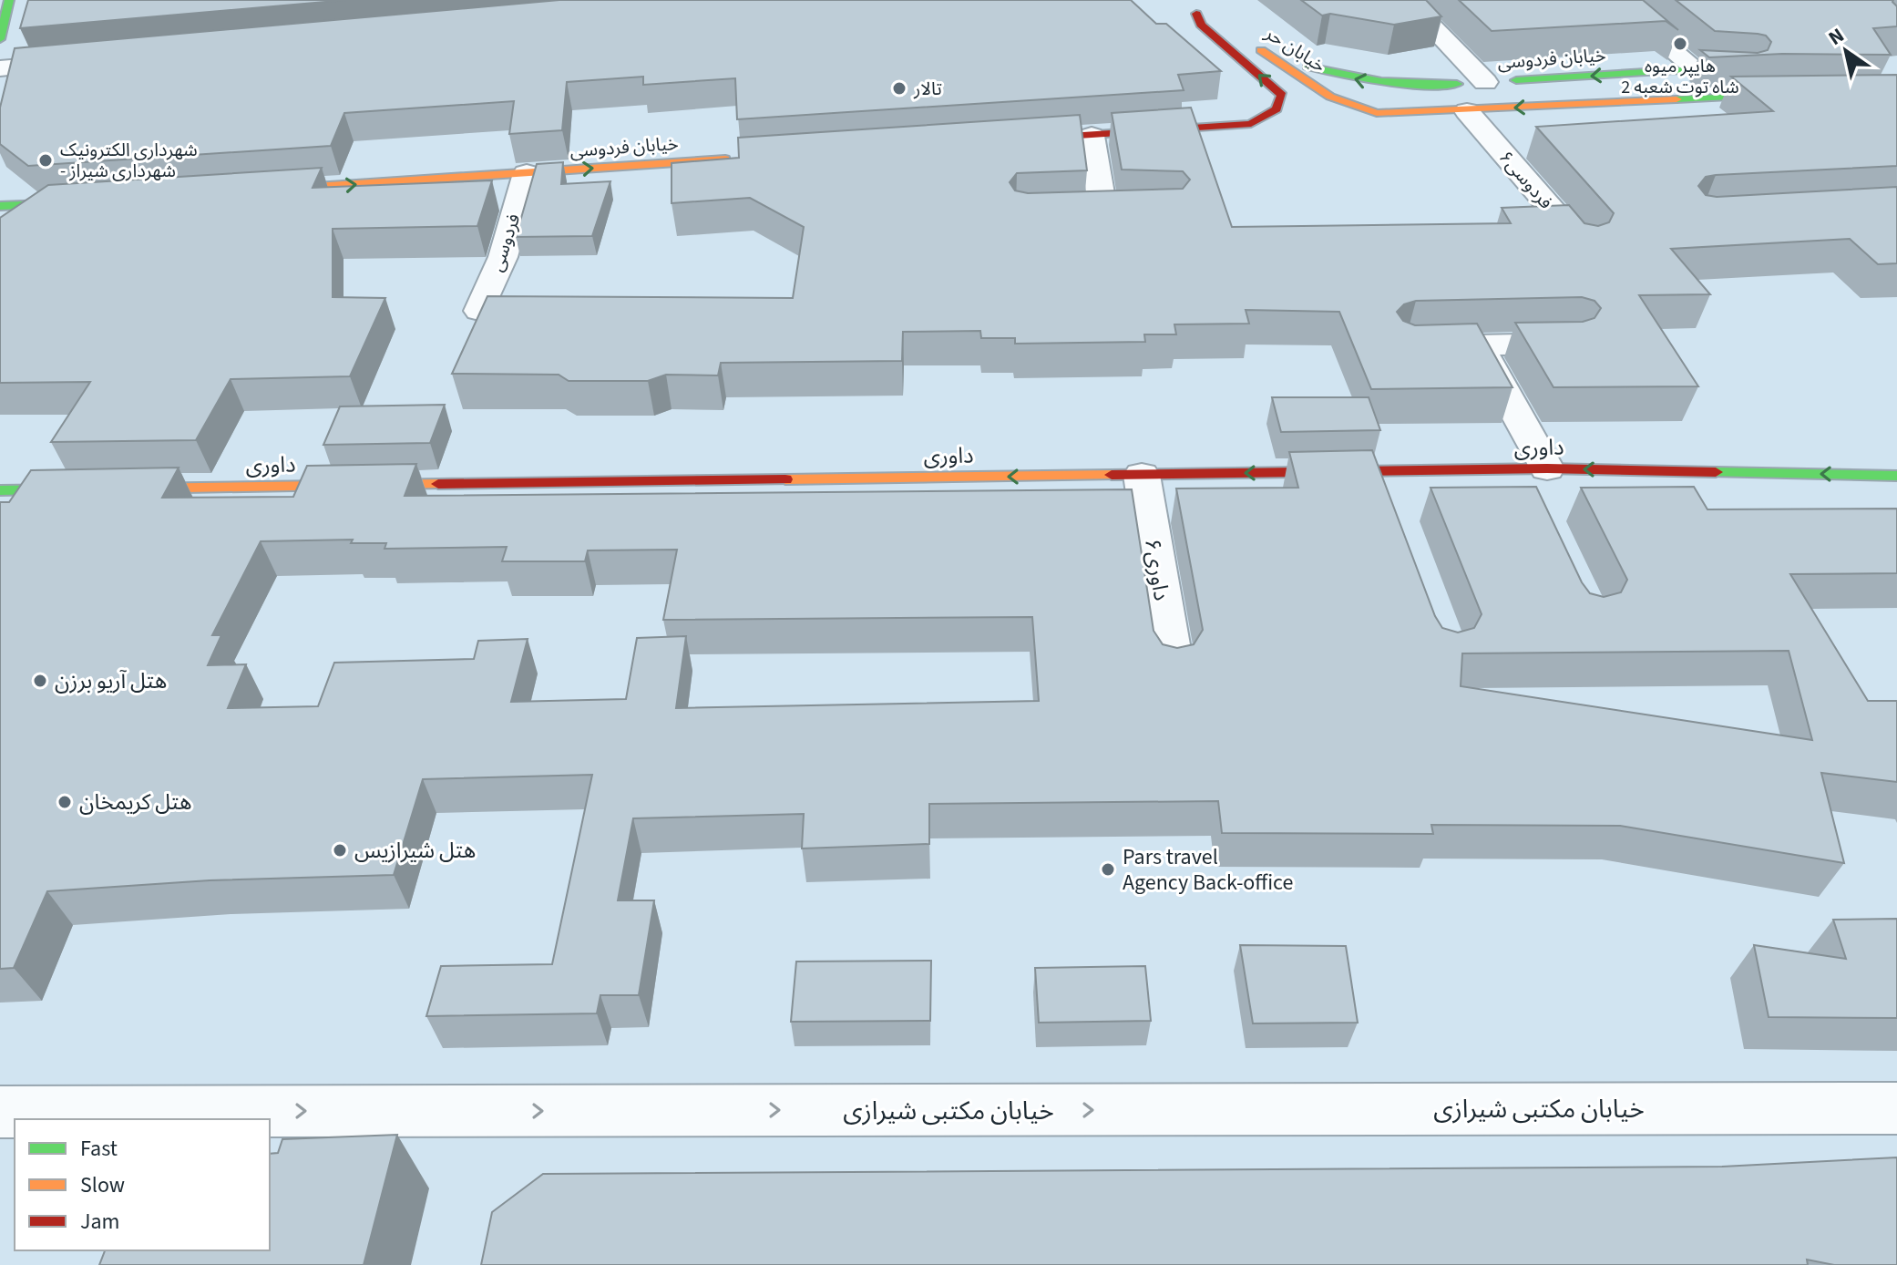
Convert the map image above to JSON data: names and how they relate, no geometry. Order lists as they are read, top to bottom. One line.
{"streets":{"street":["خیابان حر","خیابان فردوسی","فردوسی۶","فردوسی","داوری","داوری۶","خیابان مکتبی شیرازی"]},"crossings":[["خیابان حر","خیابان فردوسی"],["خیابان حر","فردوسی۶"],["خیابان فردوسی","فردوسی"],["داوری","داوری۶"]],"one_way":["داوری","خیابان مکتبی شیرازی"],"places":["هایپر میوه شاه توت شعبه 2","تالار","شهرداری الکترونیک - شهرداری شیراز","هتل آریو برزن","هتل کریمخان","هتل شیرازیس","Pars travel Agency Back-office"],"legend":["Fast","Slow","Jam"],"north":"top left"}
